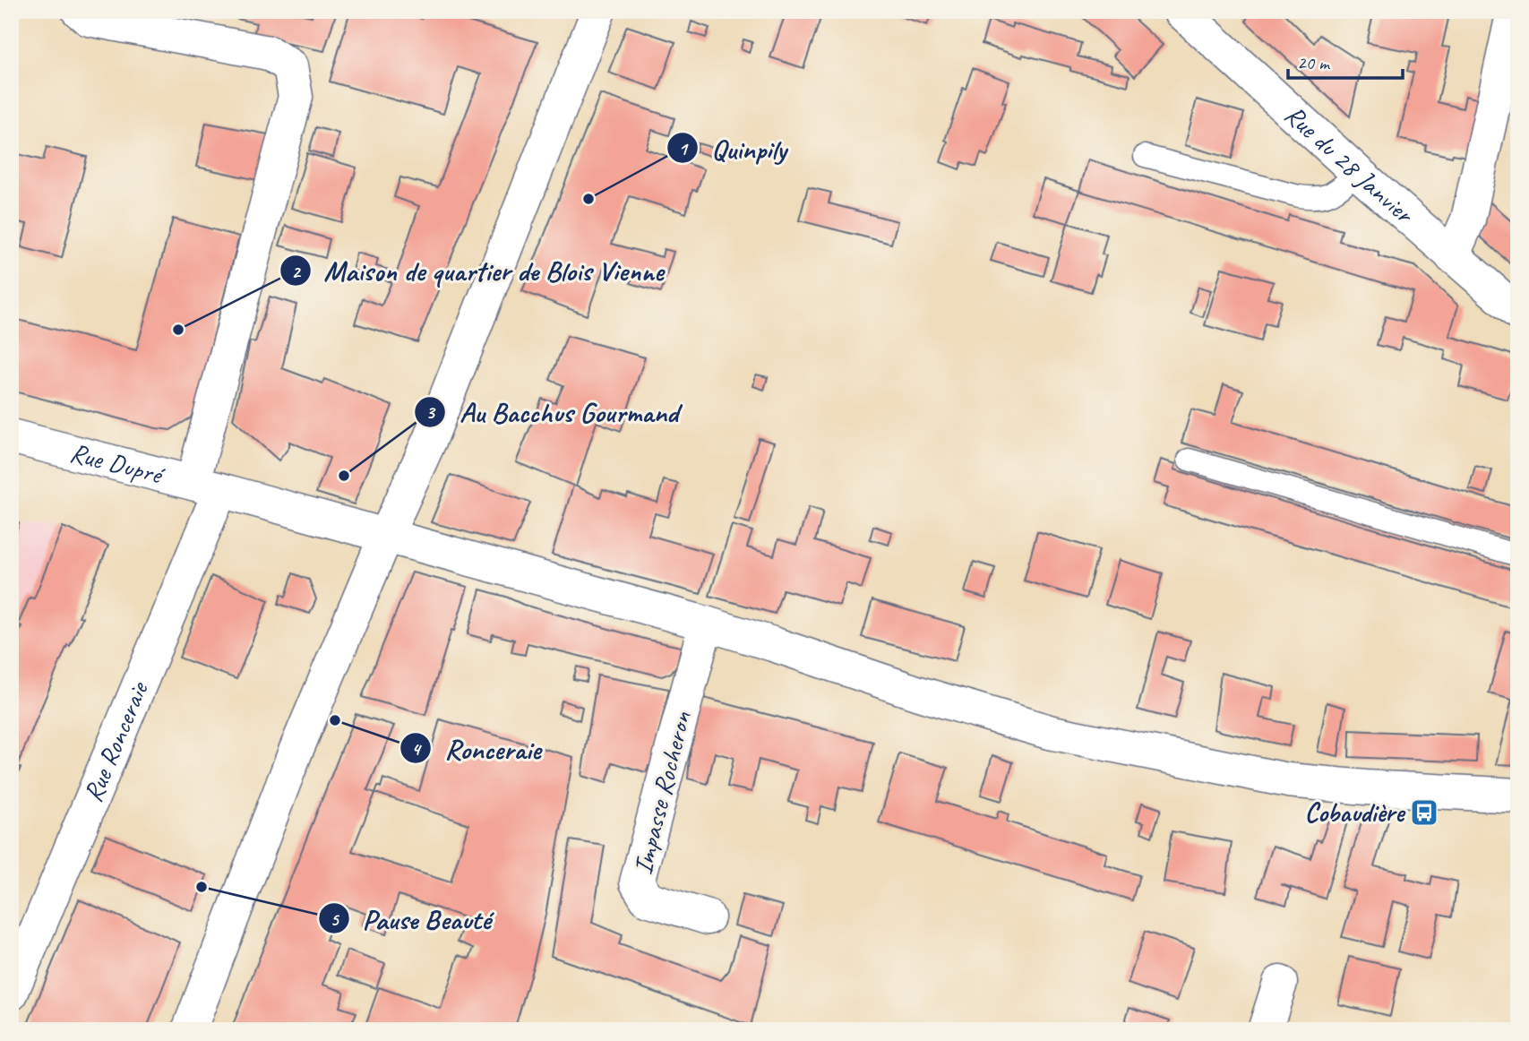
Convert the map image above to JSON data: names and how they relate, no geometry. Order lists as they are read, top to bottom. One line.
{"streets":{"street":["Rue du 28 Janvier","Rue Dupré","Rue Ronceraie","Impasse Rocheron"]},"crossings":[["Rue Dupré","Rue Ronceraie"],["Rue Dupré","Impasse Rocheron"]],"places":{"other":["Quinpily","Maison de quartier de Blois Vienne","Au Bacchus Gourmand","Ronceraie","Pause Beauté"],"bus stop":["Cobaudière"]},"scale_bar":"20 m"}
